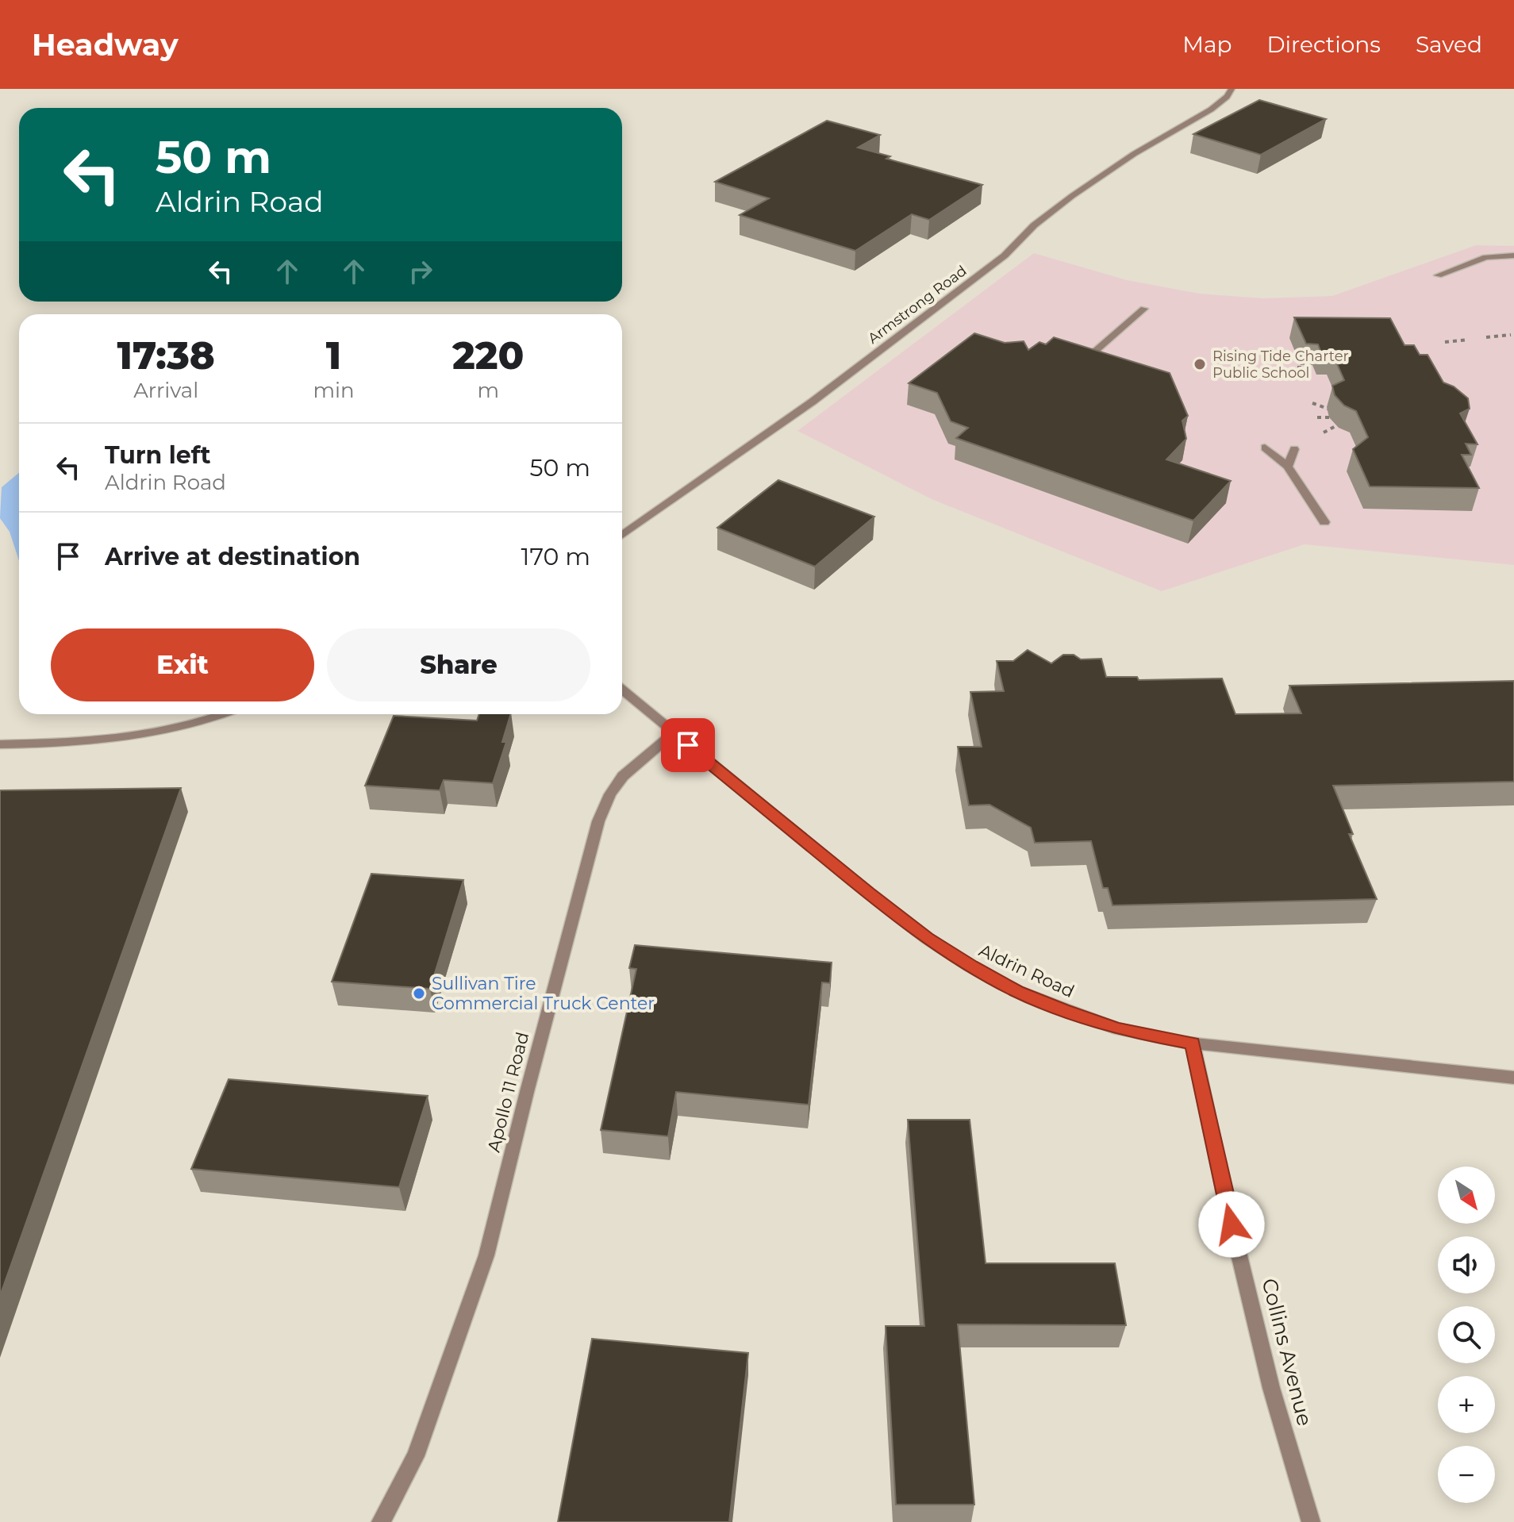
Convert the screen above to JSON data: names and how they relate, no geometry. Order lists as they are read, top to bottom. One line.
{"streets":{"street":["Armstrong Road","Aldrin Road","Apollo 11 Road","Collins Avenue"]},"crossings":[["Aldrin Road","Apollo 11 Road"],["Aldrin Road","Collins Avenue"]],"places":["Rising Tide Charter Public School","Sullivan Tire Commercial Truck Center"],"north":"bottom right","page":{"header":"Headway","nav":["Map","Directions","Saved"],"turn":["50 m","Aldrin Road"],"eta":["17:38","Arrival","1","min","220","m"],"list":[{"name":"Turn left","note":"Aldrin Road","value":"50 m"},{"name":"Arrive at destination","value":"170 m"}],"buttons":["Exit","Share"],"map_buttons":["+","−"]}}
